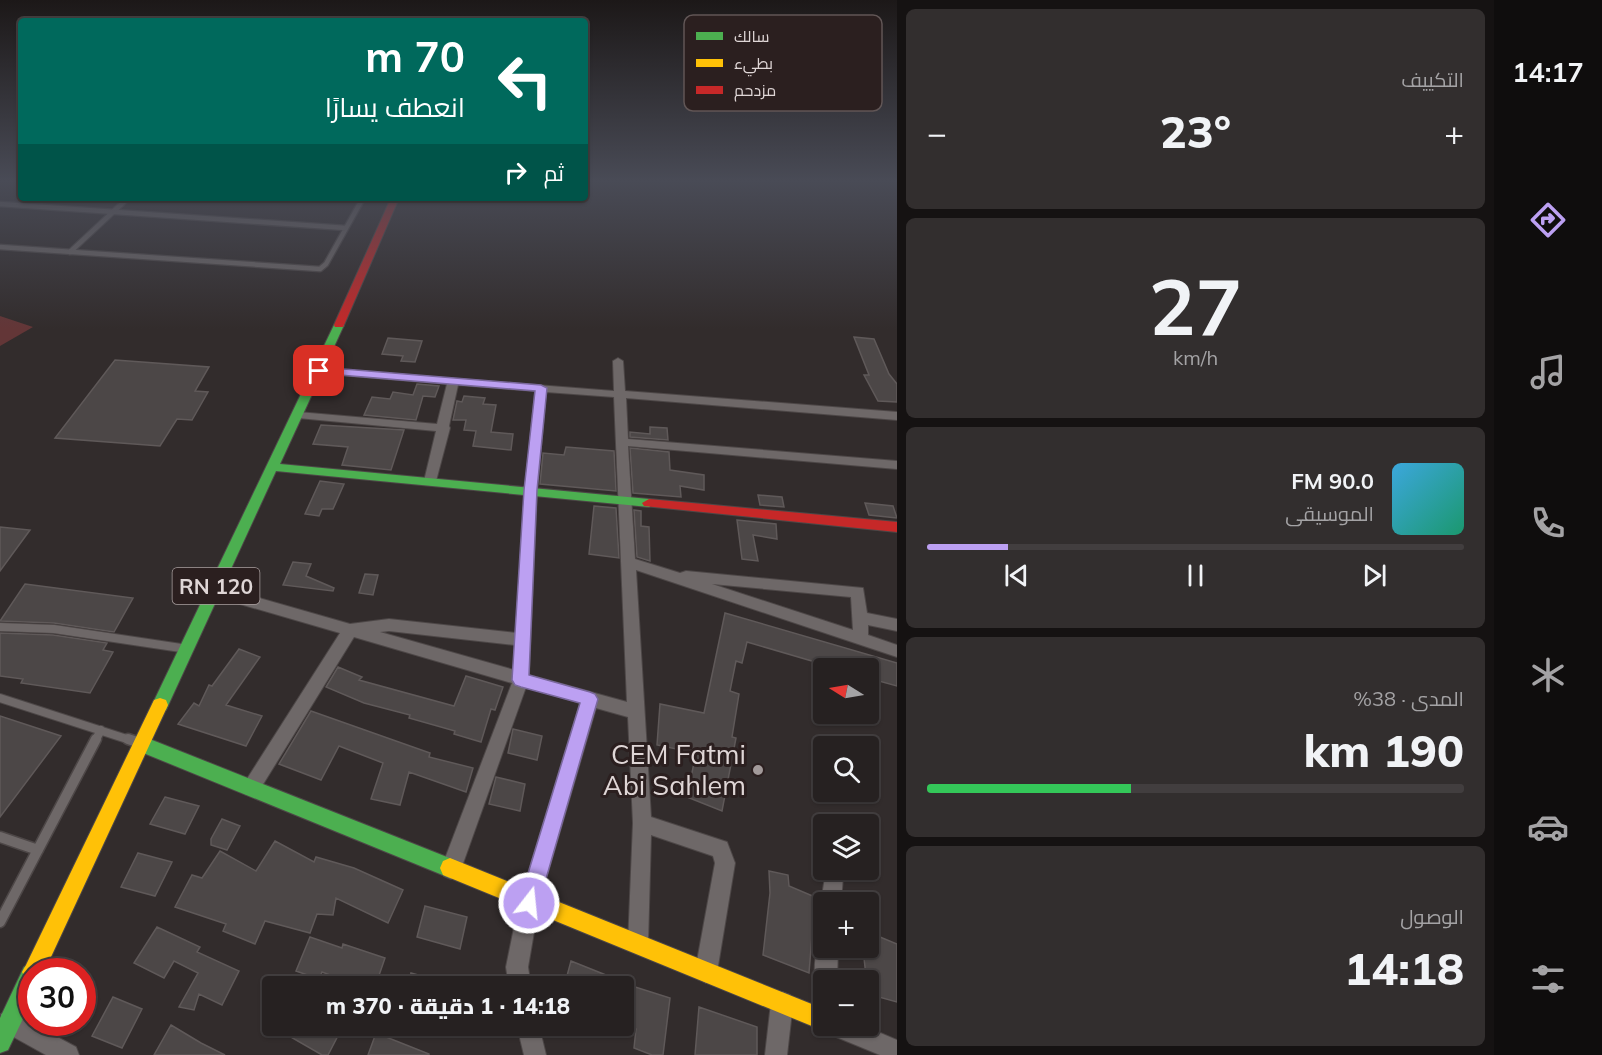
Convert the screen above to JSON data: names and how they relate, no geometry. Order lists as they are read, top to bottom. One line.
{"streets":{"main road":["RN 120"]},"places":["CEM Fatmi Abi Sahlem"],"legend":["سالك","بطيء","مزدحم"],"north":"left","page":{"tabs":"14:17","tile":["التكييف",["27","km/h"],["المدى · 38%","190 km"],["الوصول","14:18"]],"turn":["70 m","انعطف يسارًا"],"heat":["−","23°","+"],"then":"ثم","song":["90.0 FM","الموسيقى"],"map_buttons":["+","−"],"limit":"30","trip":"14:18 · 1 دقيقة · 370 m"}}
